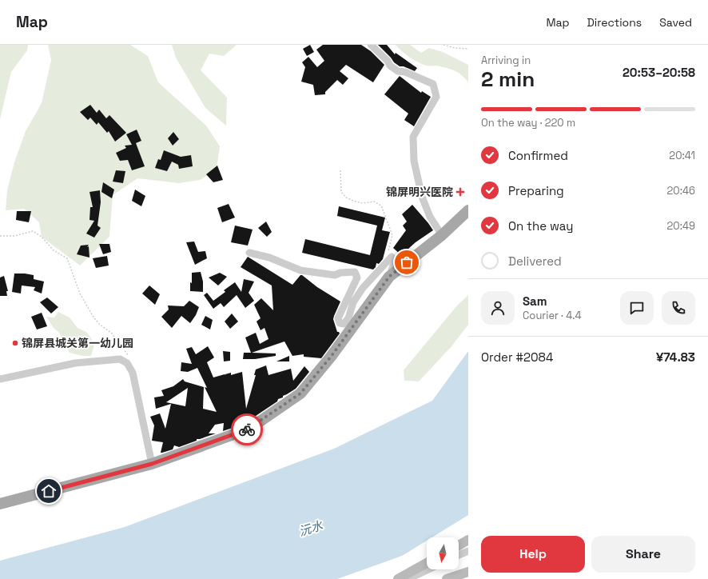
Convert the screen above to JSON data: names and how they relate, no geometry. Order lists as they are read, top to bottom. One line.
{"water":["沅水"],"places":{"health":["锦屏明兴医院"],"other":["锦屏县城关第一幼儿园"]},"north":"bottom","page":{"header":"Map","nav":["Map","Directions","Saved"],"heading":["2 min","Arriving in","20:53–20:58"],"panel":["Sam","Courier · 4.4","Order #2084","¥74.83"],"bar":"On the way · 220 m","list":[["Confirmed","20:41"],["Preparing","20:46"],["On the way","20:49"],"Delivered"],"buttons":["Help","Share"]}}
